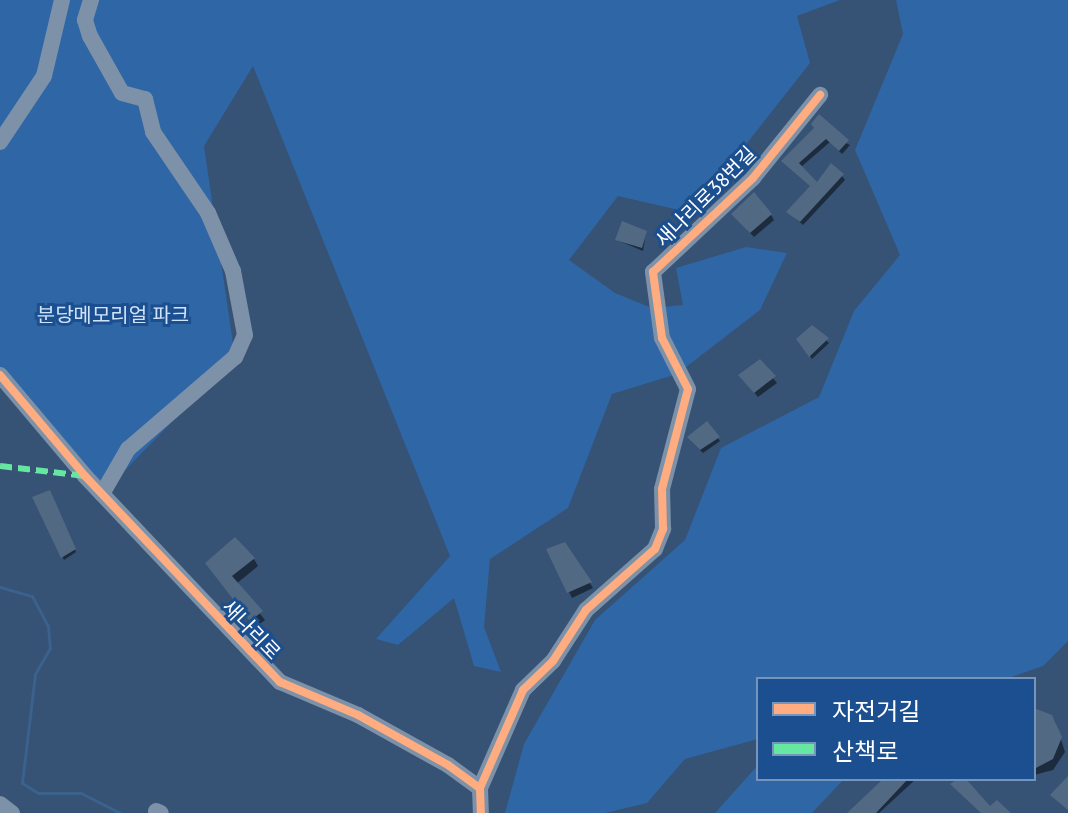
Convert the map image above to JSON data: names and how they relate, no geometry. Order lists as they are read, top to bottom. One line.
{"streets":{"street":["새나리로38번길","새나리로"]},"crossings":[["새나리로38번길","새나리로"]],"parks":["분당메모리얼 파크"],"legend":["자전거길","산책로"]}
